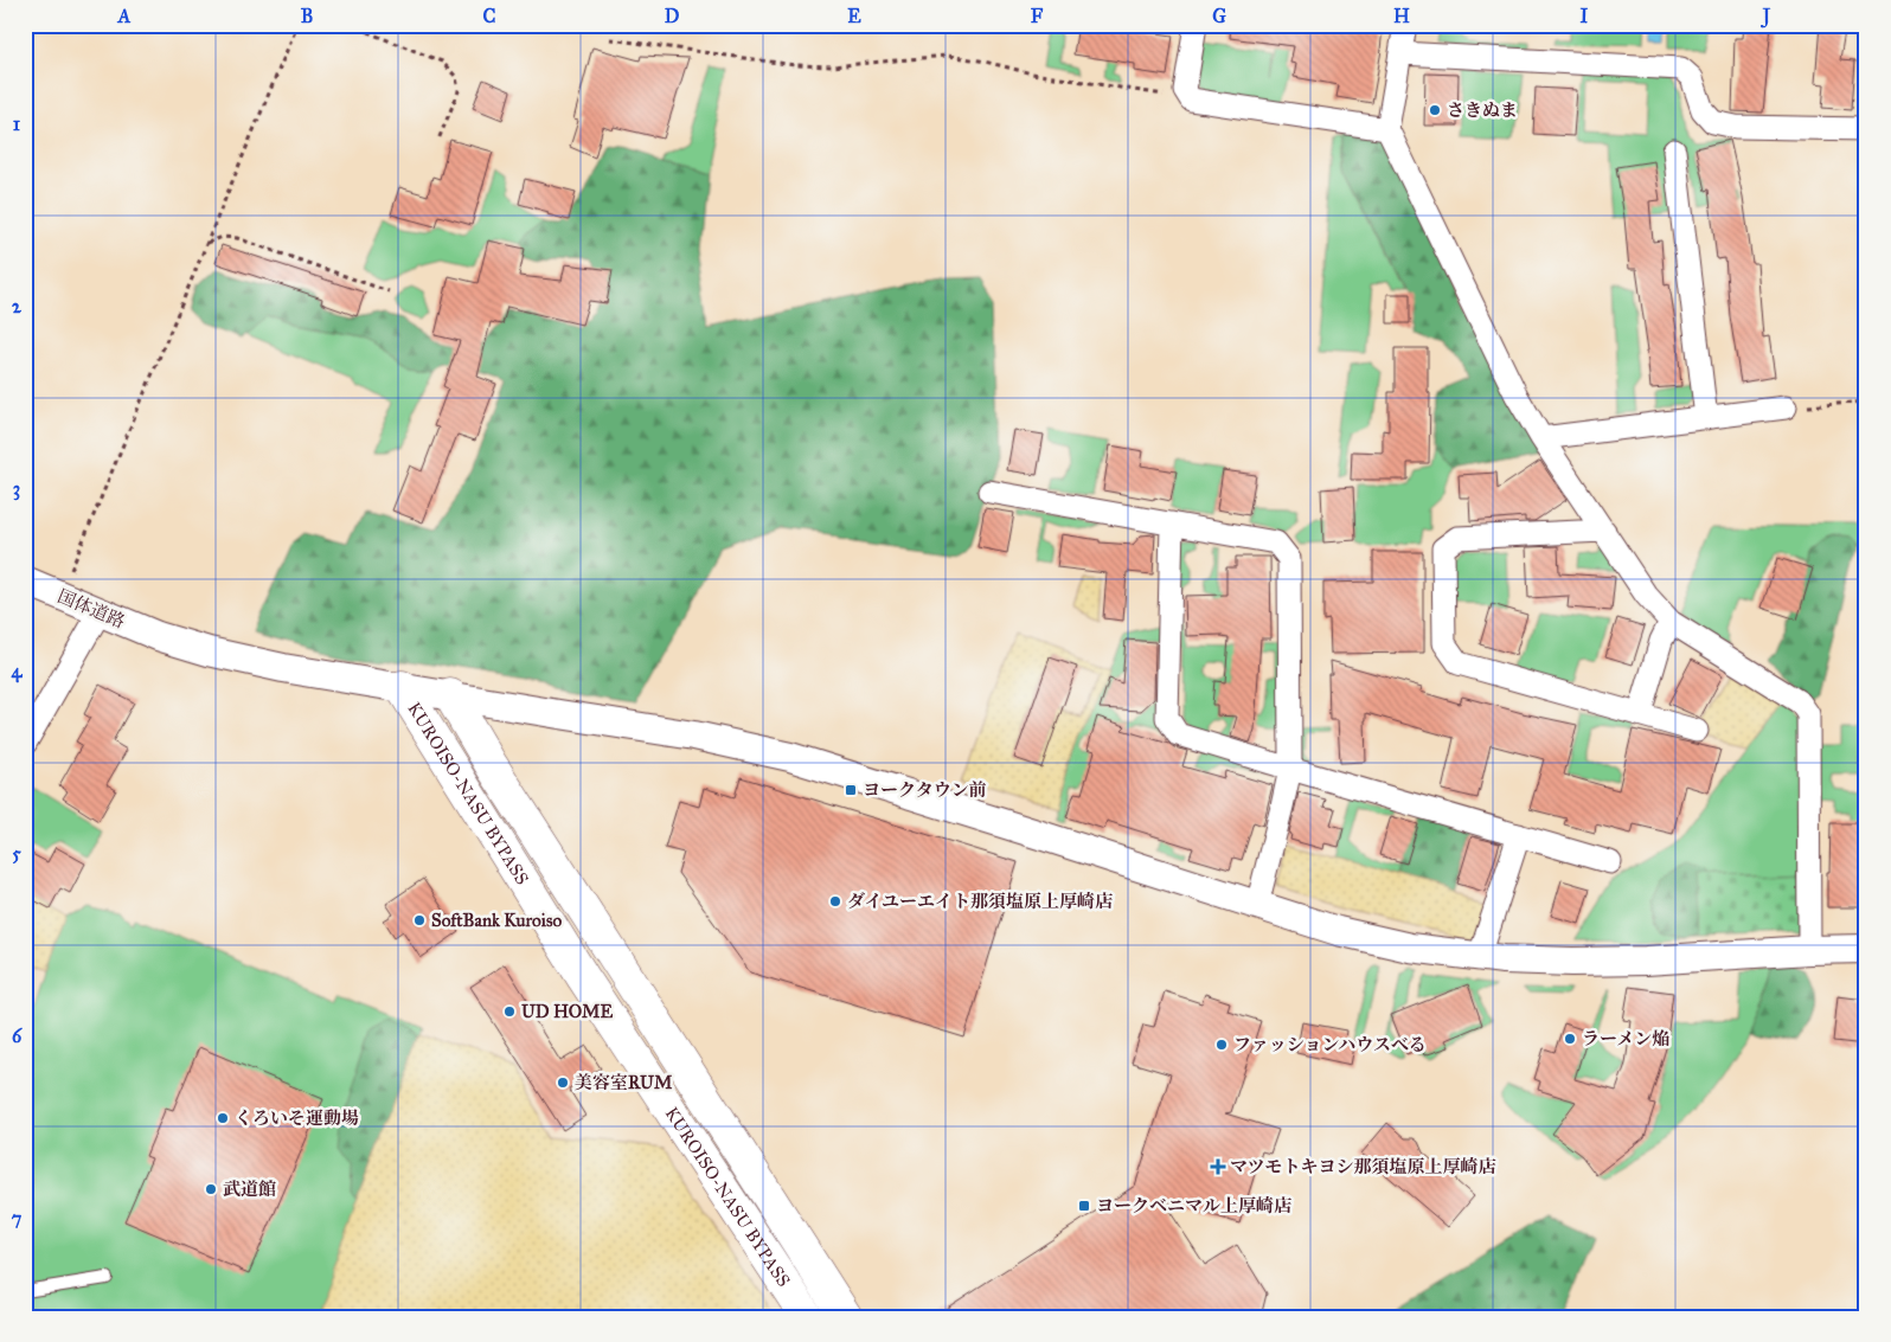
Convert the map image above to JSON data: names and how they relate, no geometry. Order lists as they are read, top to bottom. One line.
{"streets":{"main road":["KUROISO-NASU BYPASS"],"street":["国体道路"]},"crossings":[["国体道路","KUROISO-NASU BYPASS"]],"places":{"other":["さきぬま","ダイユーエイト那須塩原上厚崎店","SoftBank Kuroiso","UD HOME","ラーメン焔","ファッションハウスべる","美容室RUM","くろいそ運動場","武道館"],"transit":["ヨークタウン前","ヨークベニマル上厚崎店"],"health":["マツモトキヨシ那須塩原上厚崎店"]},"grid":{"columns":["A","B","C","D","E","F","G","H","I","J"],"rows":["1","2","3","4","5","6","7"]}}
